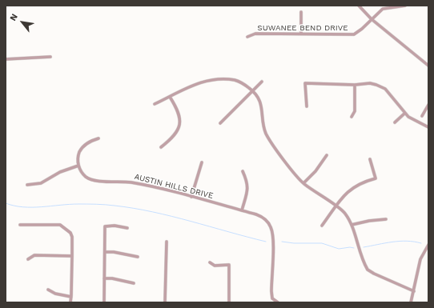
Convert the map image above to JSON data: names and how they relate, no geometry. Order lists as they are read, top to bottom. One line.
{"streets":{"street":["SUWANEE BEND DRIVE","AUSTIN HILLS DRIVE"]},"north":"top left"}
